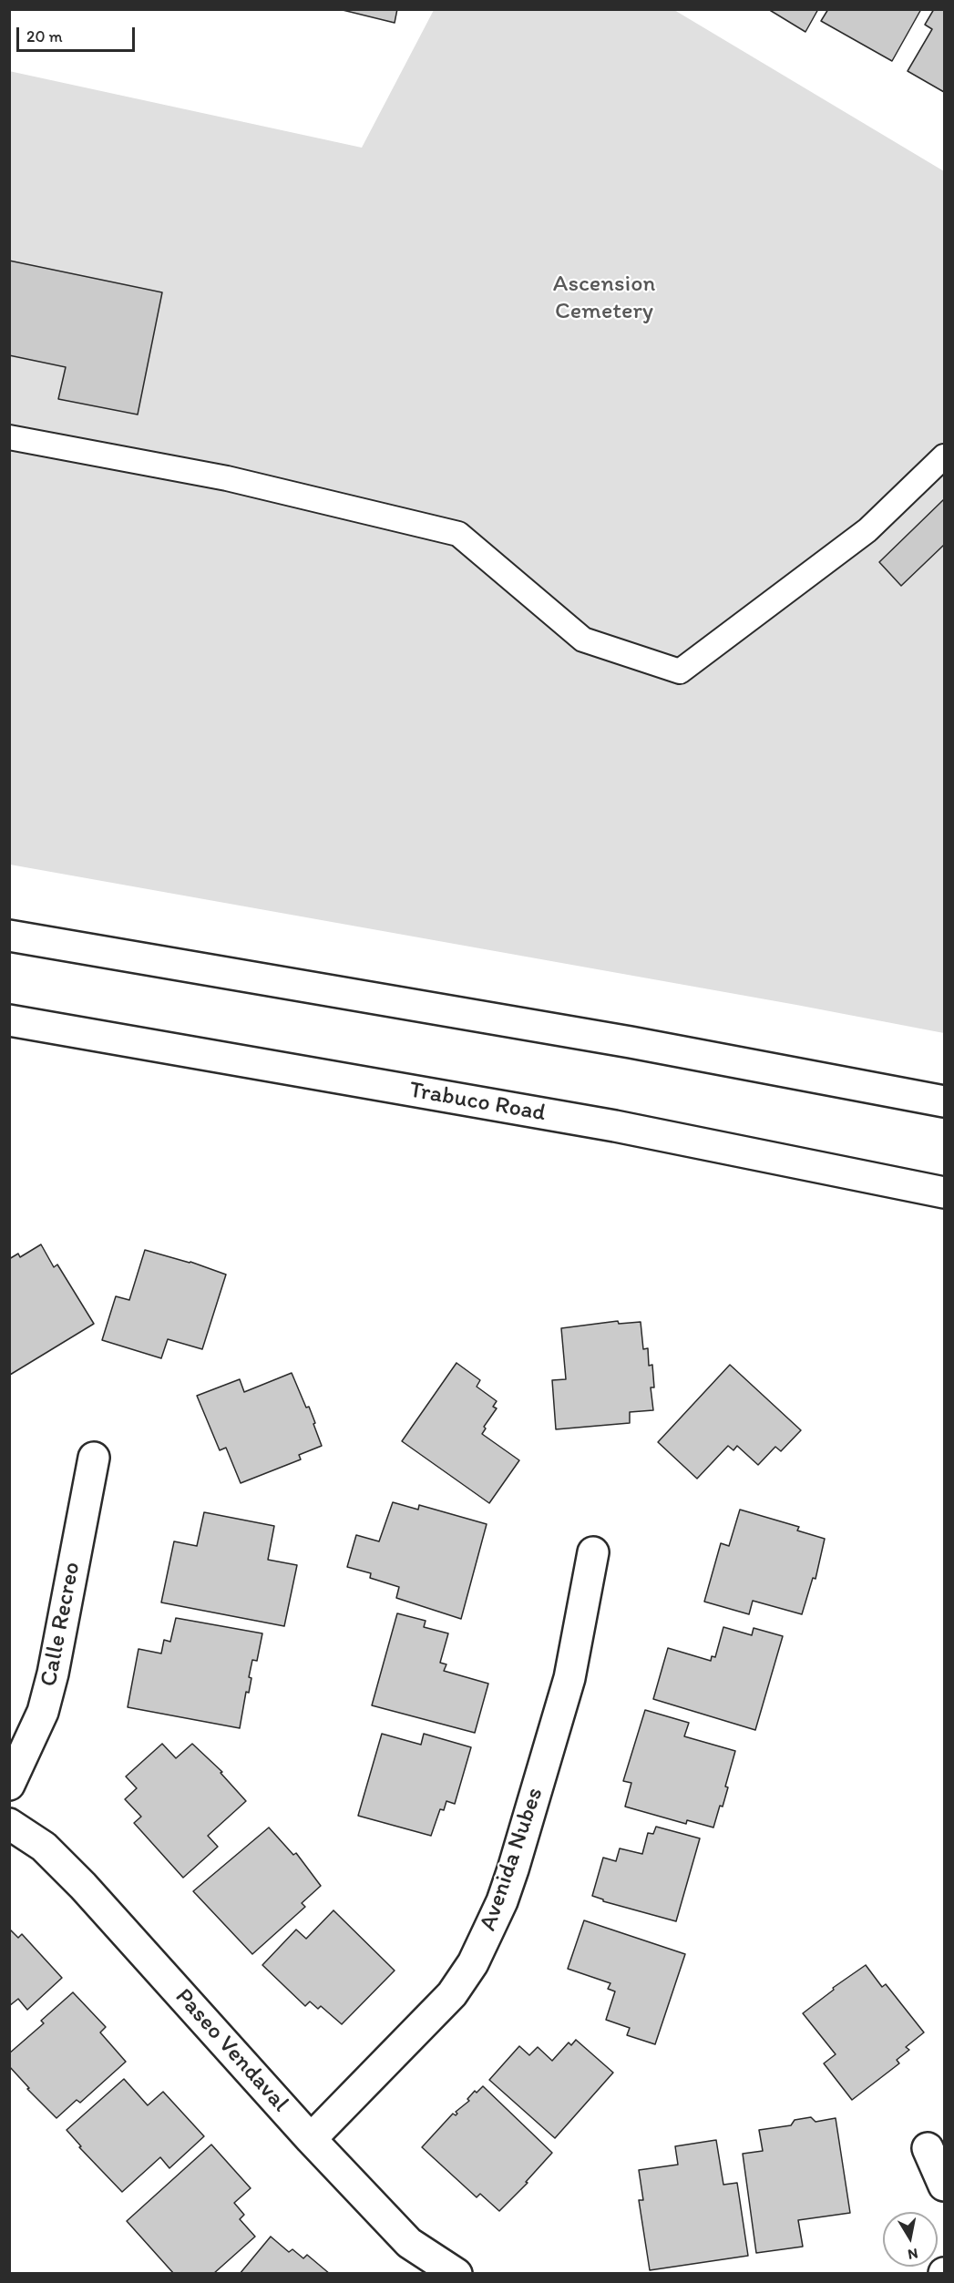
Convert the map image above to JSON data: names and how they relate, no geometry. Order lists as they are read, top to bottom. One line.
{"streets":{"main road":["Trabuco Road","Calle Recreo","Avenida Nubes","Paseo Vendaval"]},"crossings":[["Avenida Nubes","Paseo Vendaval"]],"parks":["Ascension Cemetery"],"scale_bar":"20 m","north":"bottom"}
